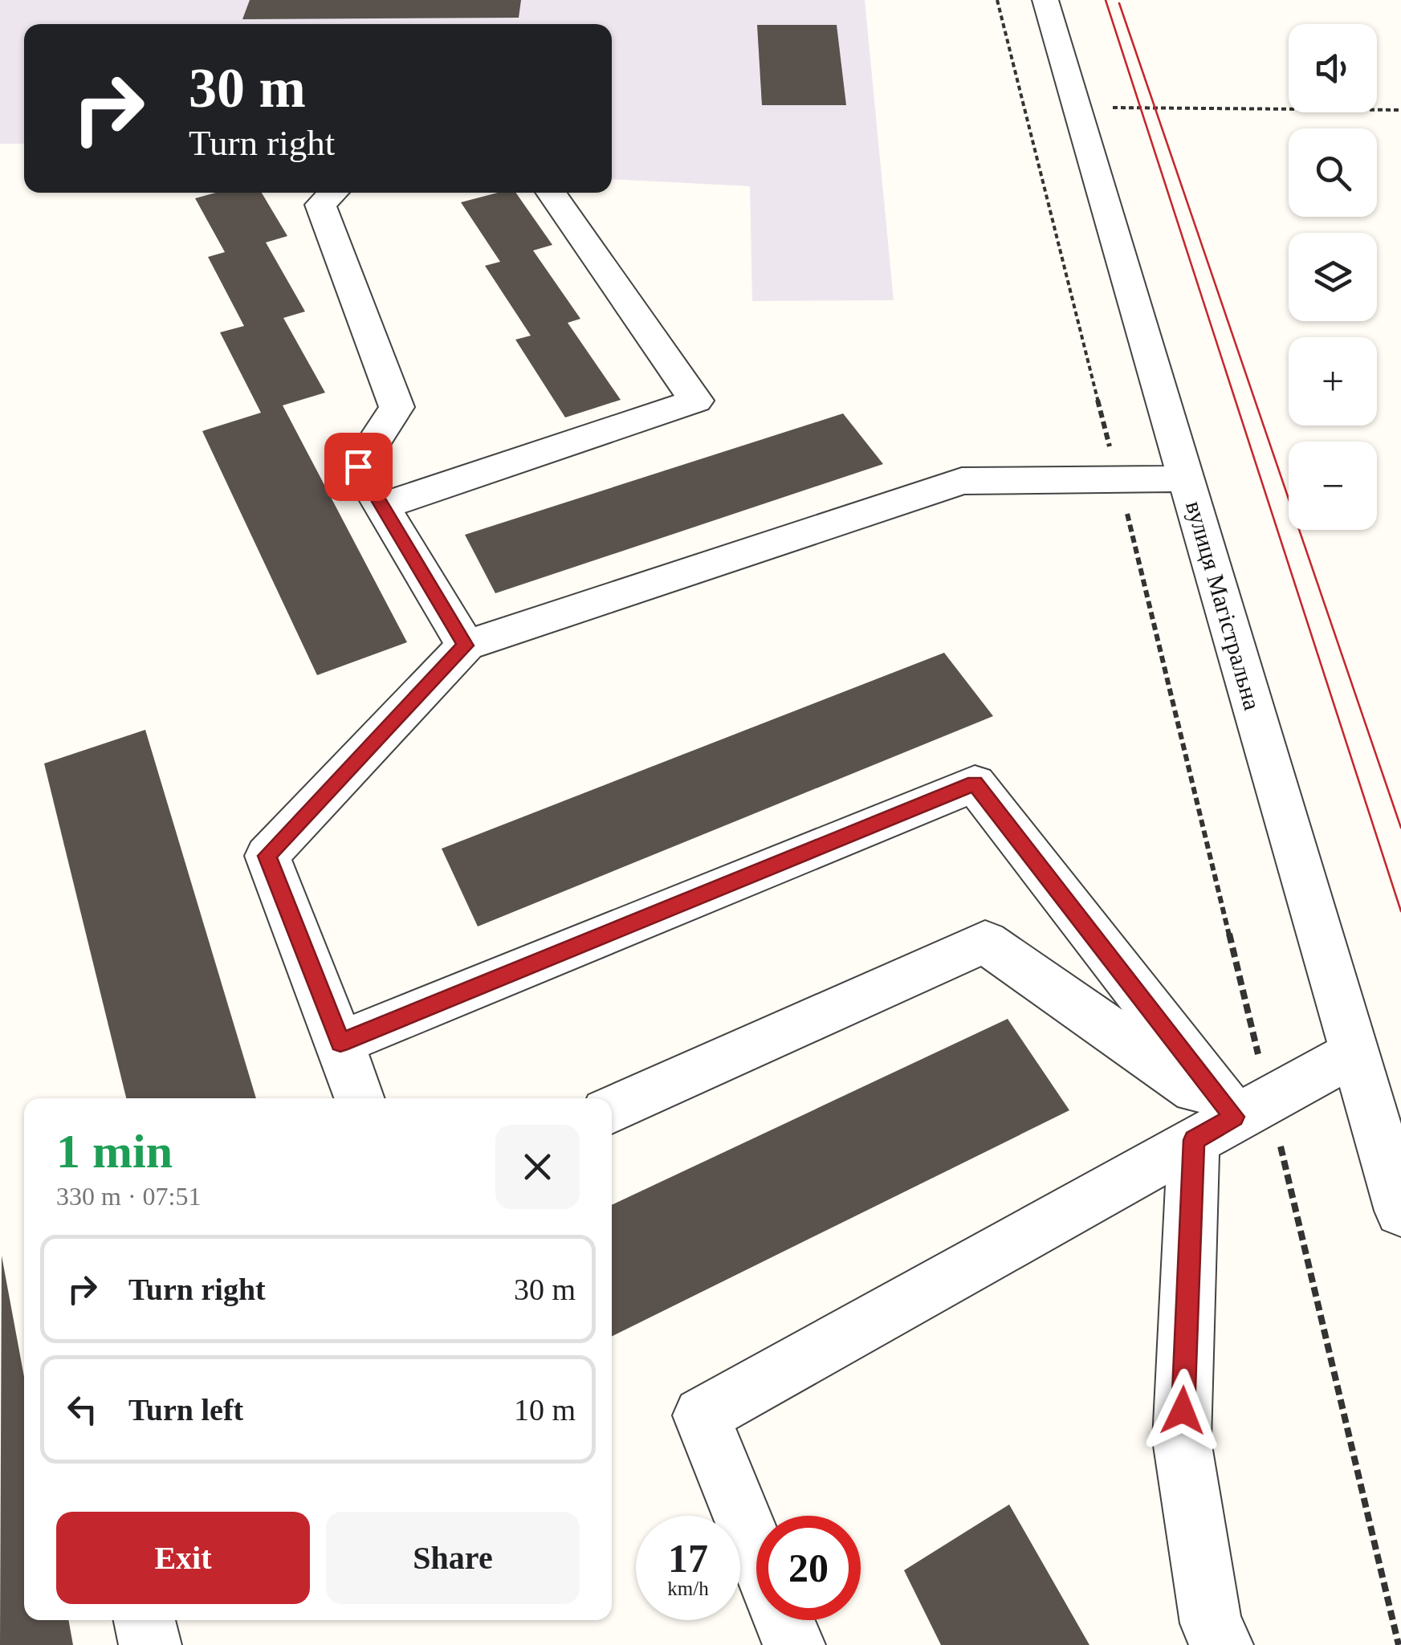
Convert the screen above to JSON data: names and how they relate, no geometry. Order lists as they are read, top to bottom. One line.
{"streets":{"street":["вулиця Магістральна"]},"page":{"map_buttons":["+","−"],"turn":["30 m","Turn right"],"heading":["1 min","330 m · 07:51"],"list":[{"name":"Turn right","value":"30 m"},{"name":"Turn left","value":"10 m"}],"buttons":["Exit","Share"],"speed":"17 km/h","limit":"20"}}
